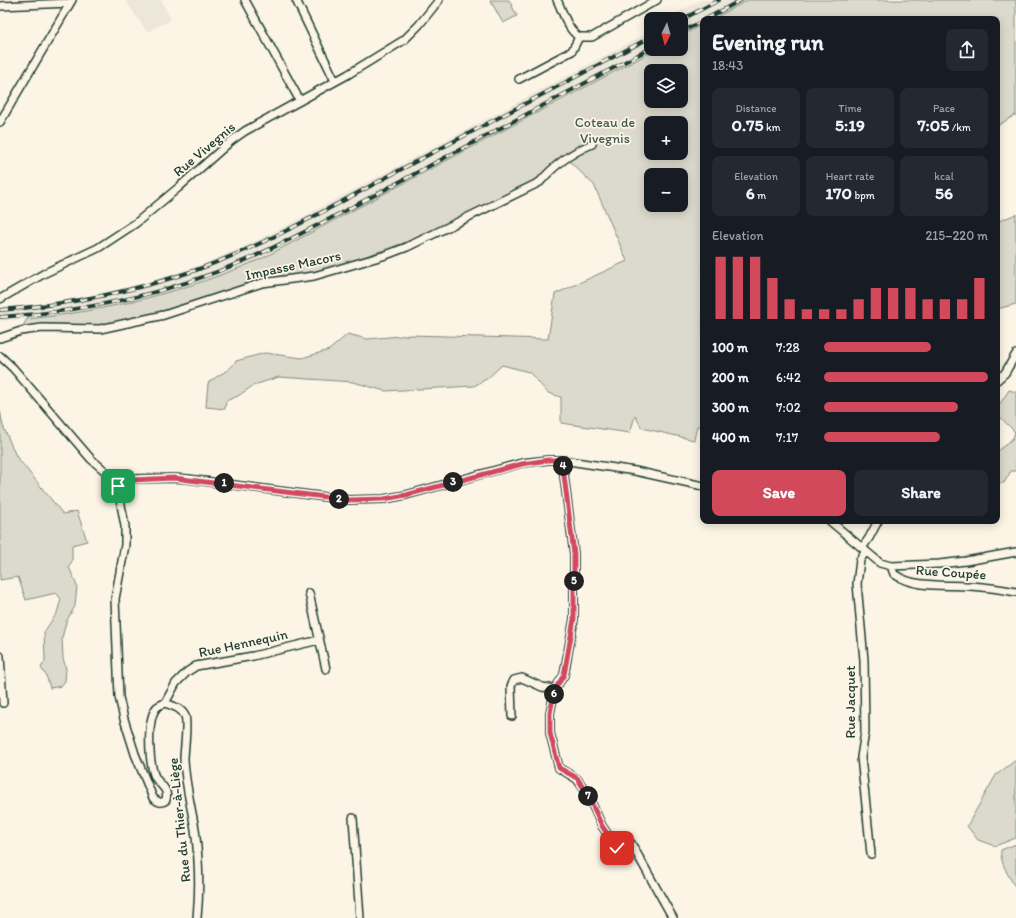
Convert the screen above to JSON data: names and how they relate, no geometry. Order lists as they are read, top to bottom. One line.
{"streets":{"street":["Rue Vivegnis","Impasse Macors","Rue Coupée","Rue Hennequin","Rue Jacquet","Rue du Thier-à-Liège"]},"crossings":[["Rue Hennequin","Rue du Thier-à-Liège"]],"parks":["Coteau de Vivegnis"],"north":"bottom","page":{"map_buttons":["+","−"],"heading":["Evening run","18:43"],"stats":[["Distance","0.75 km"],["Time","5:19"],["Pace","7:05 /km"],["Elevation","6 m"],["Heart rate","170 bpm"],["kcal","56"]],"chart":["Elevation","215–220 m"],"list":[{"name":"100 m","note":"7:28"},{"name":"200 m","note":"6:42"},{"name":"300 m","note":"7:02"},{"name":"400 m","note":"7:17"}],"pins":["4","3","1","2","5","6","7"],"buttons":["Save","Share"]}}
